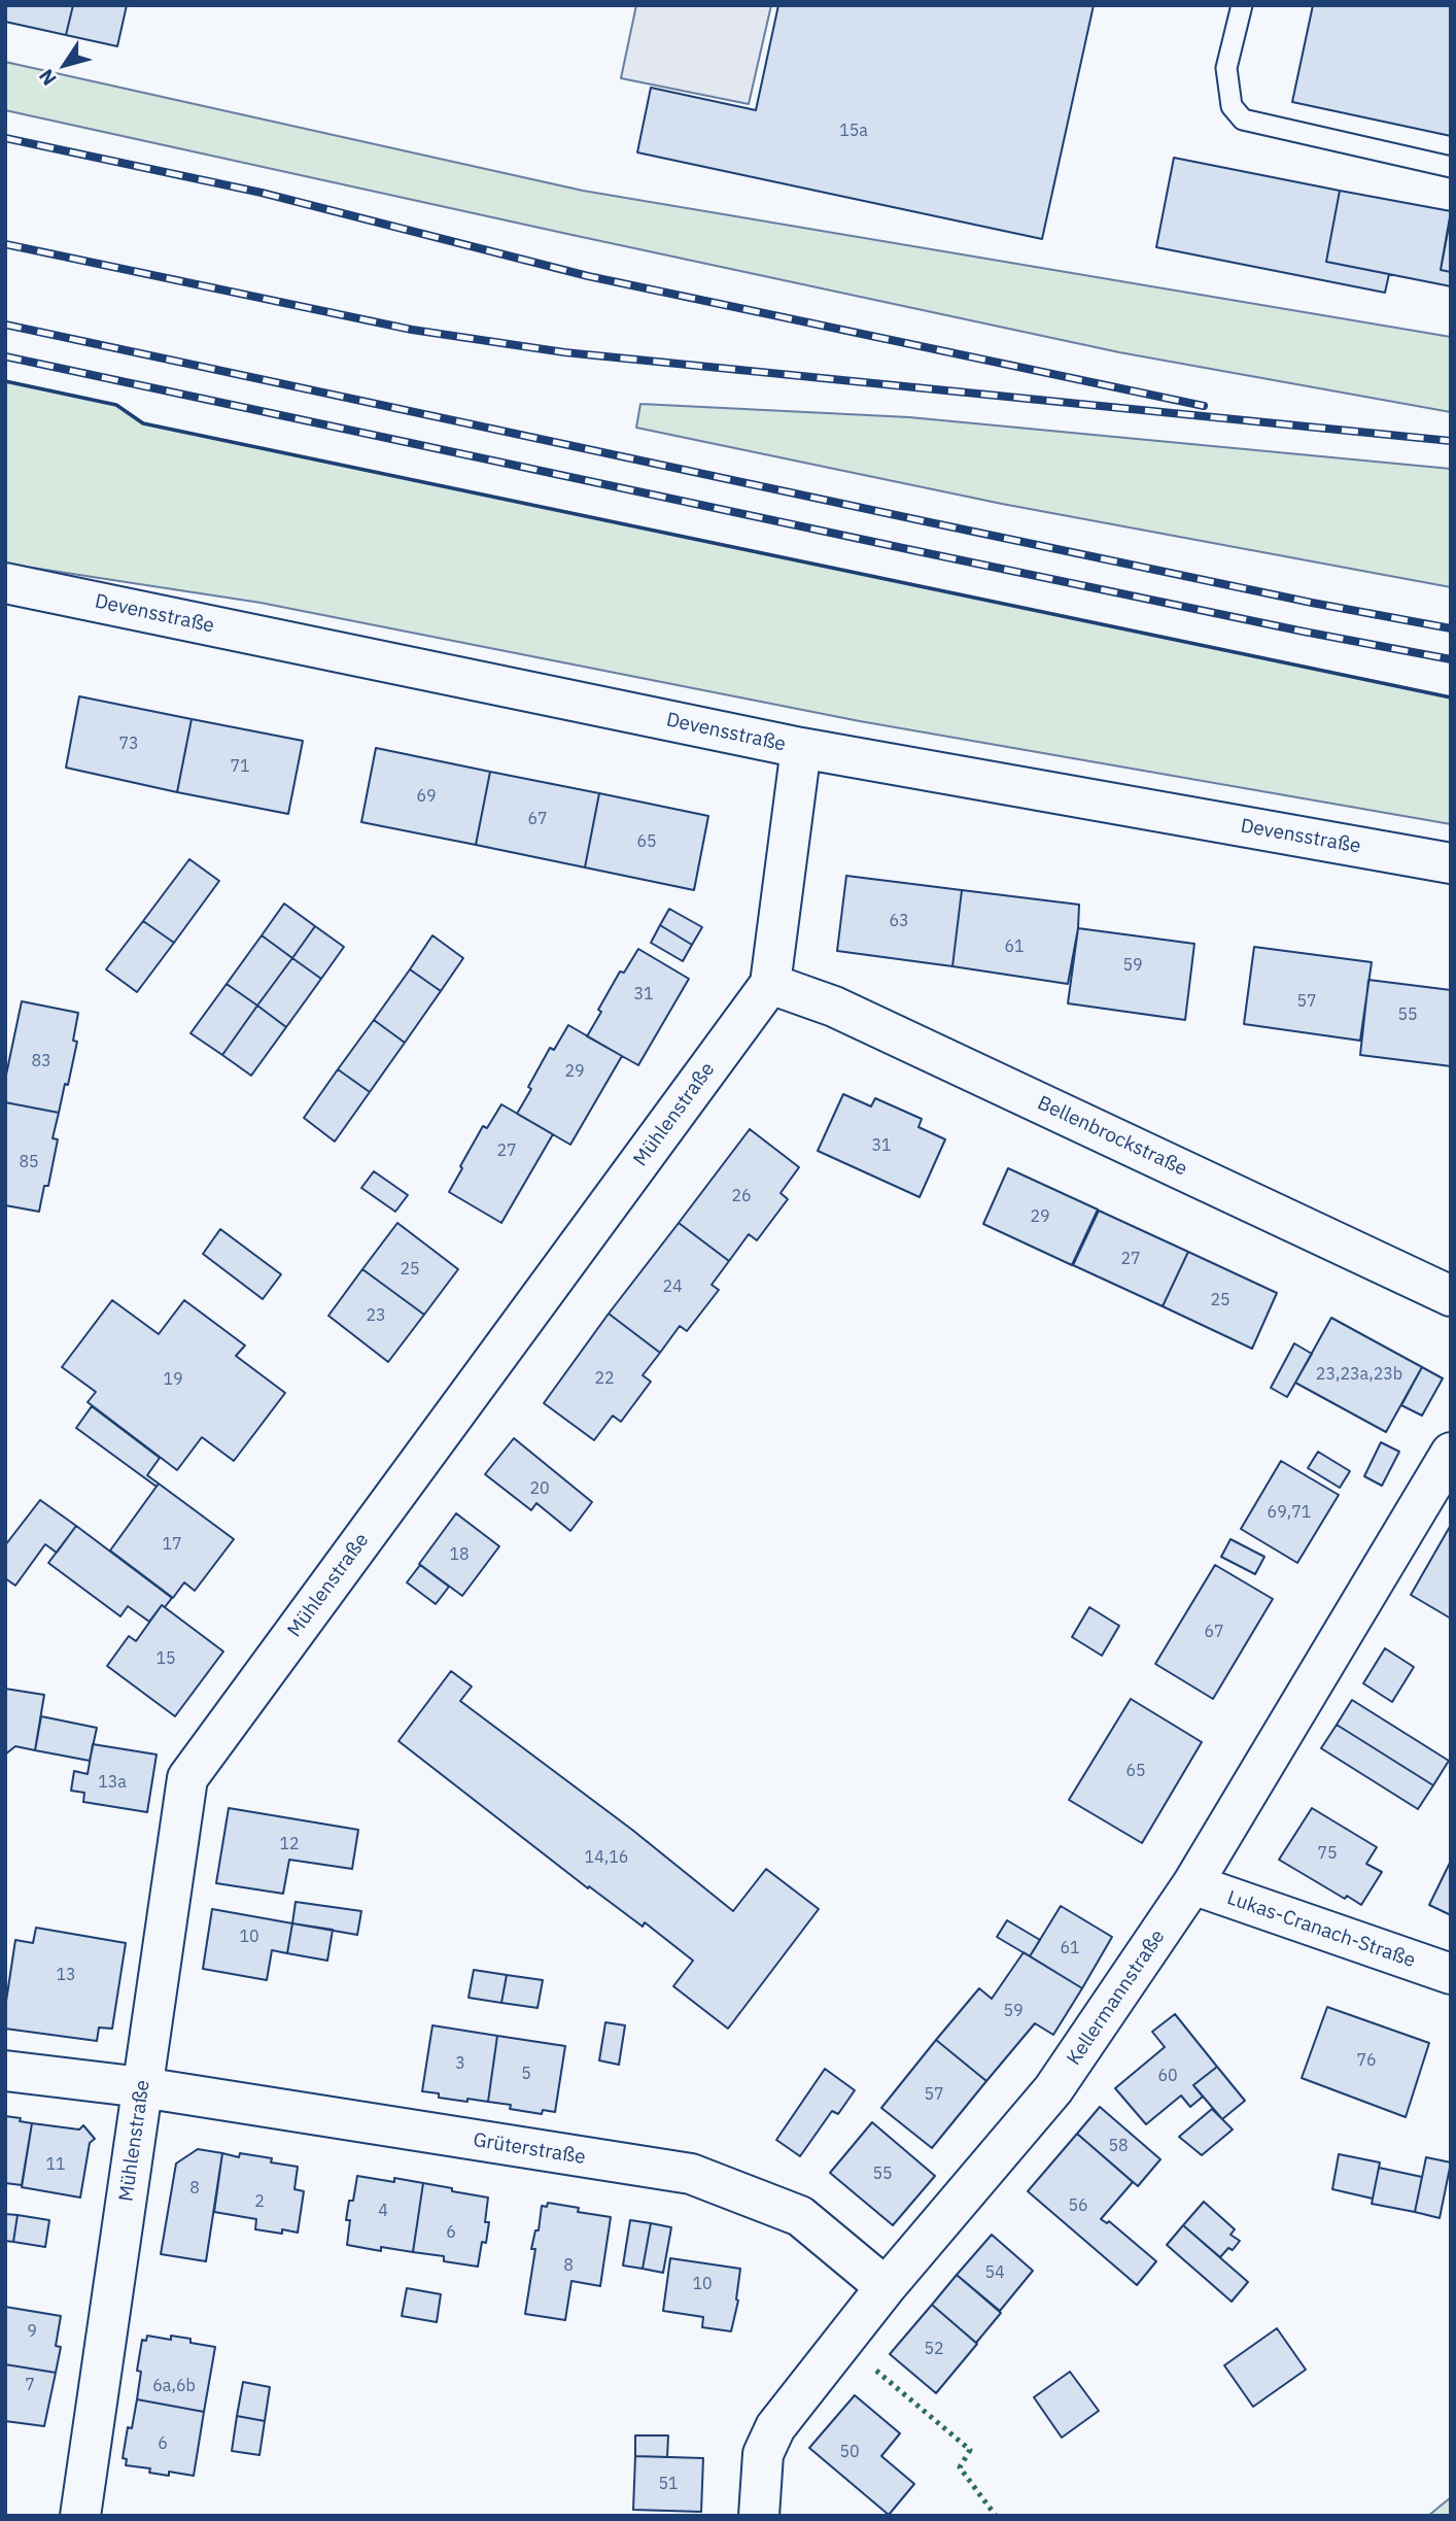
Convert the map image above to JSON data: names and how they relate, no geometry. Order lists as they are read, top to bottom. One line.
{"streets":{"street":["Devensstraße","Mühlenstraße","Bellenbrockstraße","Lukas-Cranach-Straße","Kellermannstraße","Grüterstraße"]},"crossings":[["Devensstraße","Mühlenstraße"],["Mühlenstraße","Bellenbrockstraße"],["Mühlenstraße","Grüterstraße"],["Lukas-Cranach-Straße","Kellermannstraße"],["Kellermannstraße","Grüterstraße"]],"house_numbers":["15a","73","71","69","67","65","63","61","59","31","57","55","83","29","31","27","85","26","29","27","25","24","25","23","23,23a,23b","22","19","20","69,71","17","18","67","15","65","13a","12","75","14,16","10","61","13","59","76","3","5","60","57","58","11","55","8","2","56","4","6","8","54","10","9","52","7","6a,6b","6","50","51"],"north":"bottom left"}
